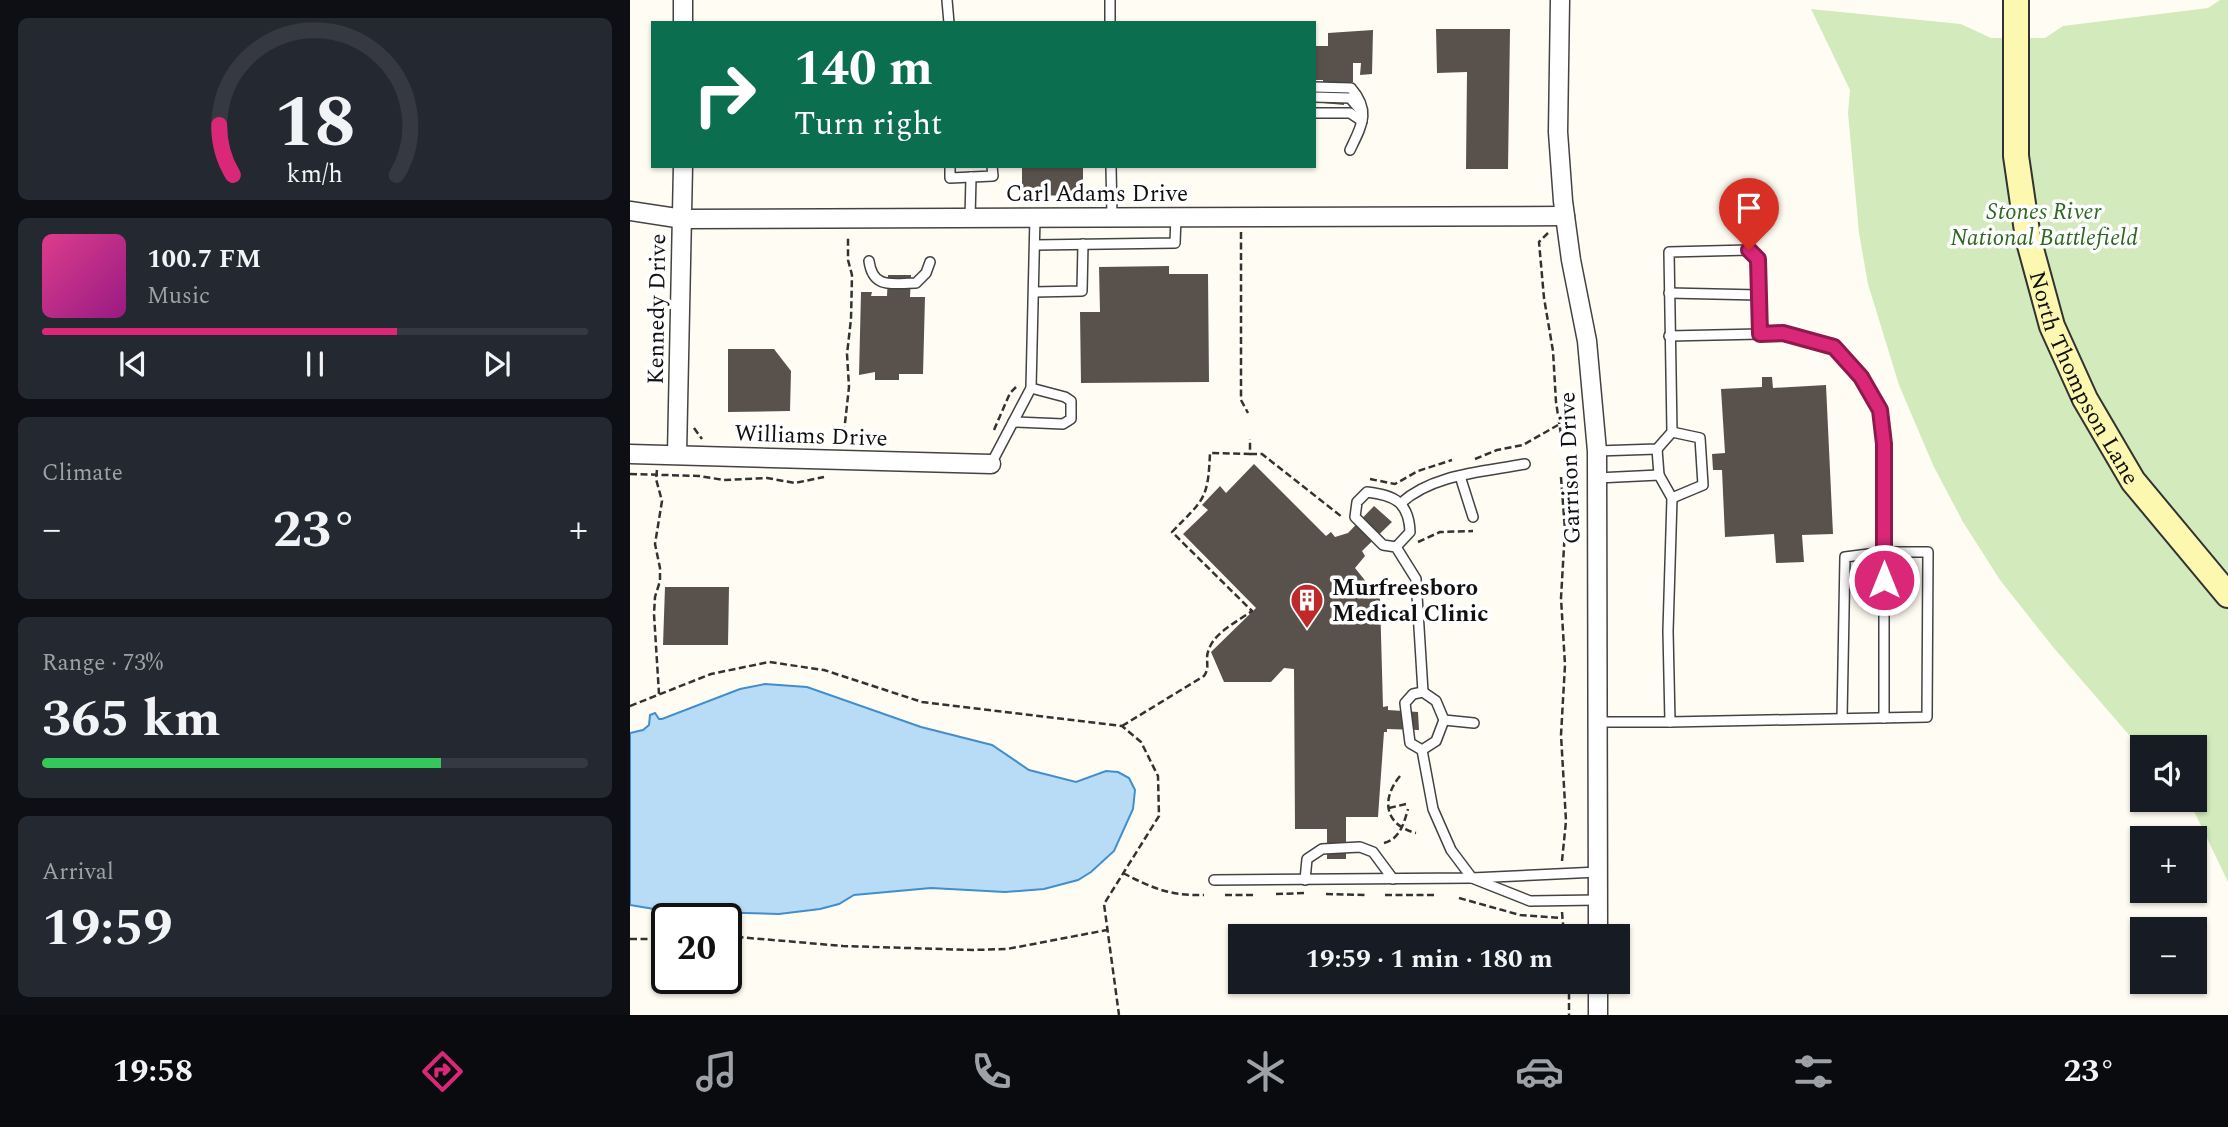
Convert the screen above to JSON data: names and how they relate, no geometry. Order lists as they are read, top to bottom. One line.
{"streets":{"main road":["North Thompson Lane"],"street":["Carl Adams Drive","Kennedy Drive","Williams Drive","Garrison Drive"]},"crossings":[["Carl Adams Drive","Kennedy Drive"],["Carl Adams Drive","Garrison Drive"],["Kennedy Drive","Williams Drive"]],"parks":["Stones River National Battlefield"],"places":{"building":["Murfreesboro Medical Clinic"]},"page":{"turn":["140 m","Turn right"],"song":["100.7 FM","Music"],"tile":["Climate",["Range · 73%","365 km"],["Arrival","19:59"]],"heat":["−","23°","+"],"map_buttons":["+","−"],"limit":"20","trip":"19:59 · 1 min · 180 m","tabs":["19:58","23°"],"gauge":["18","km/h"]}}
